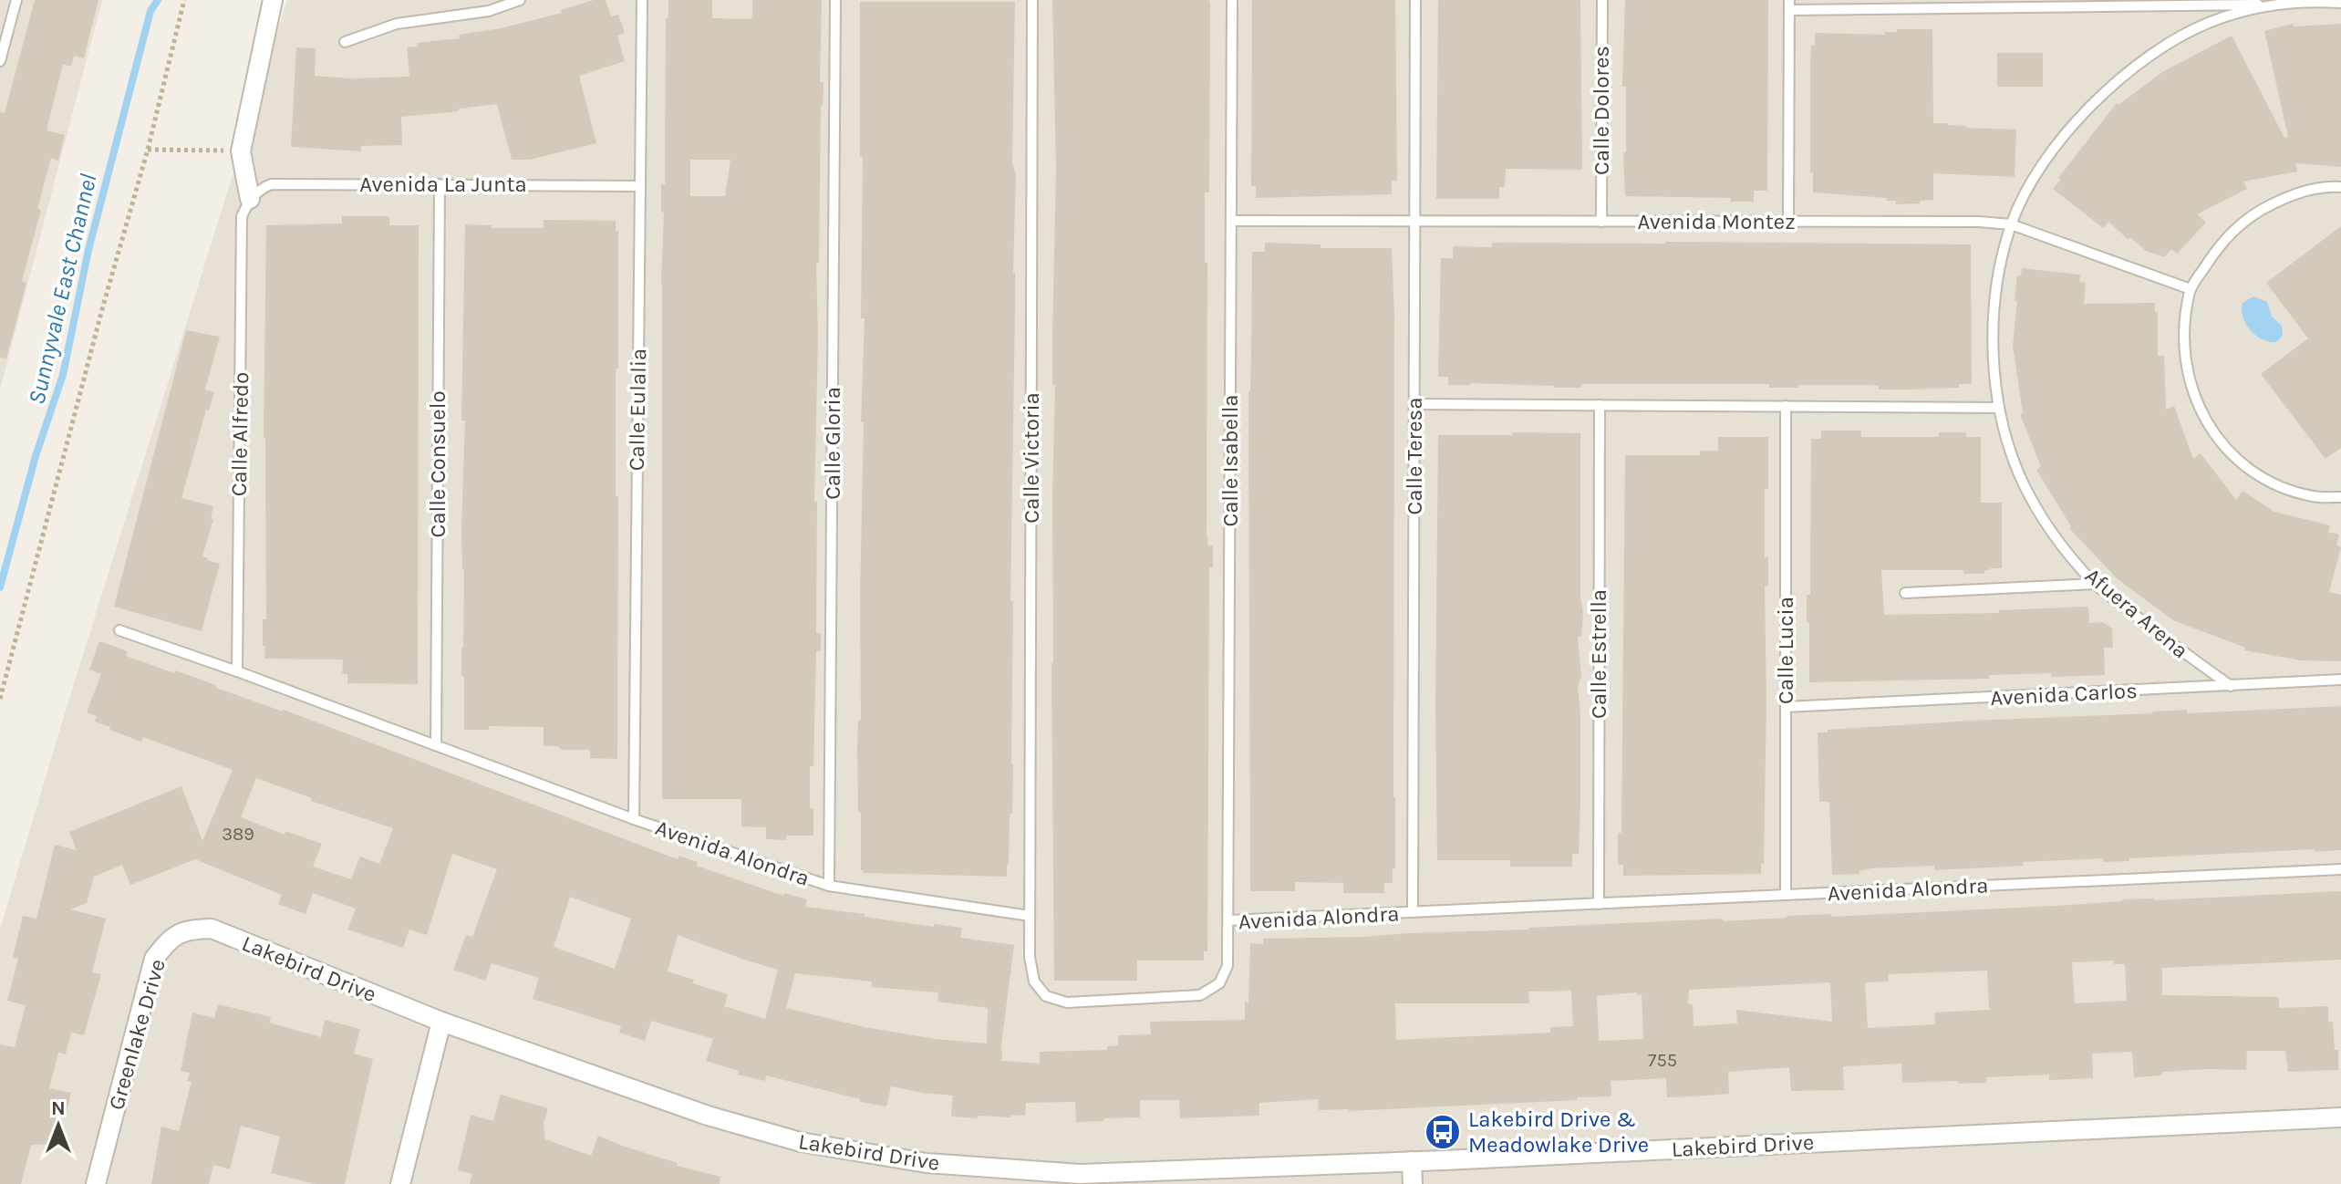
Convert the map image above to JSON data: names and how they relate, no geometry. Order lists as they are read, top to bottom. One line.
{"streets":{"street":["Lakebird Drive","Greenlake Drive"],"lane":["Calle Dolores","Avenida La Junta","Avenida Montez","Calle Eulalia","Calle Alfredo","Calle Gloria","Calle Teresa","Calle Victoria","Calle Isabella","Calle Consuelo","Afuera Arena","Calle Lucia","Calle Estrella","Avenida Carlos","Avenida Alondra"]},"crossings":[["Calle Dolores","Avenida Montez"],["Avenida La Junta","Calle Eulalia"],["Avenida La Junta","Calle Alfredo"],["Avenida La Junta","Calle Consuelo"],["Avenida Montez","Calle Teresa"],["Avenida Montez","Calle Isabella"],["Avenida Montez","Afuera Arena"],["Calle Eulalia","Avenida Alondra"],["Calle Alfredo","Avenida Alondra"],["Calle Gloria","Avenida Alondra"],["Calle Teresa","Avenida Alondra"],["Calle Victoria","Avenida Alondra"],["Calle Isabella","Avenida Alondra"],["Calle Consuelo","Avenida Alondra"],["Afuera Arena","Avenida Carlos"],["Calle Lucia","Avenida Carlos"],["Calle Lucia","Avenida Alondra"],["Calle Estrella","Avenida Alondra"],["Lakebird Drive","Greenlake Drive"]],"water":["Sunnyvale East Channel"],"places":{"bus stop":["Lakebird Drive & Meadowlake Drive"]},"house_numbers":["389","755"],"north":"top"}
